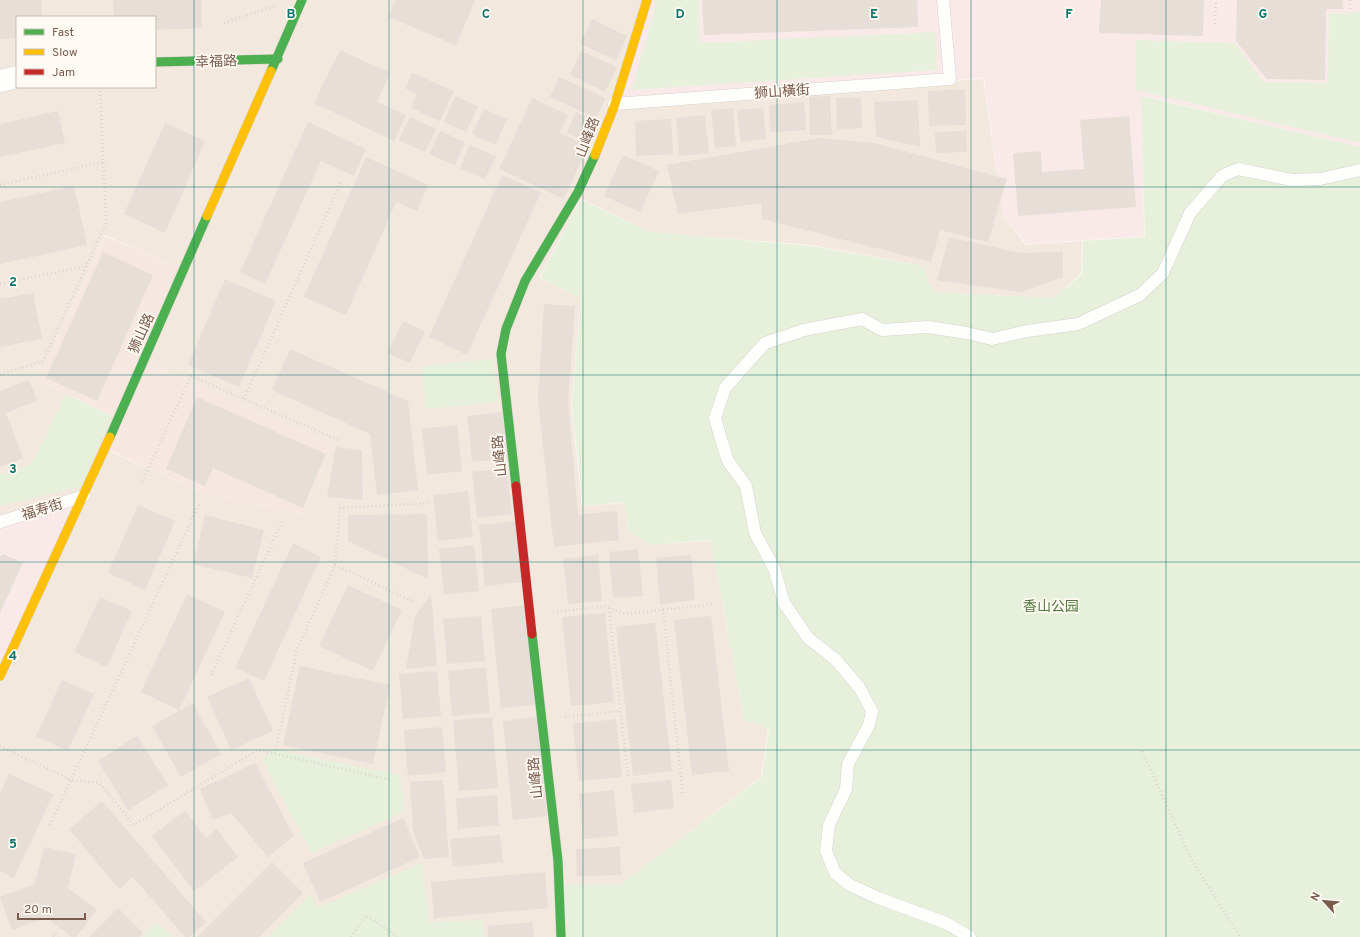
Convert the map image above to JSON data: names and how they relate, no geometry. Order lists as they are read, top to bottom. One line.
{"streets":{"street":["幸福路","山峰路","狮山路"],"lane":["狮山橫街","福寿街"]},"crossings":[["幸福路","狮山路"],["狮山橫街","山峰路"],["狮山路","福寿街"]],"parks":["香山公园"],"legend":["Fast","Slow","Jam"],"scale_bar":"20 m","north":"top left","grid":{"columns":["B","C","D","E","F","G"],"rows":["2","3","4","5"]}}
